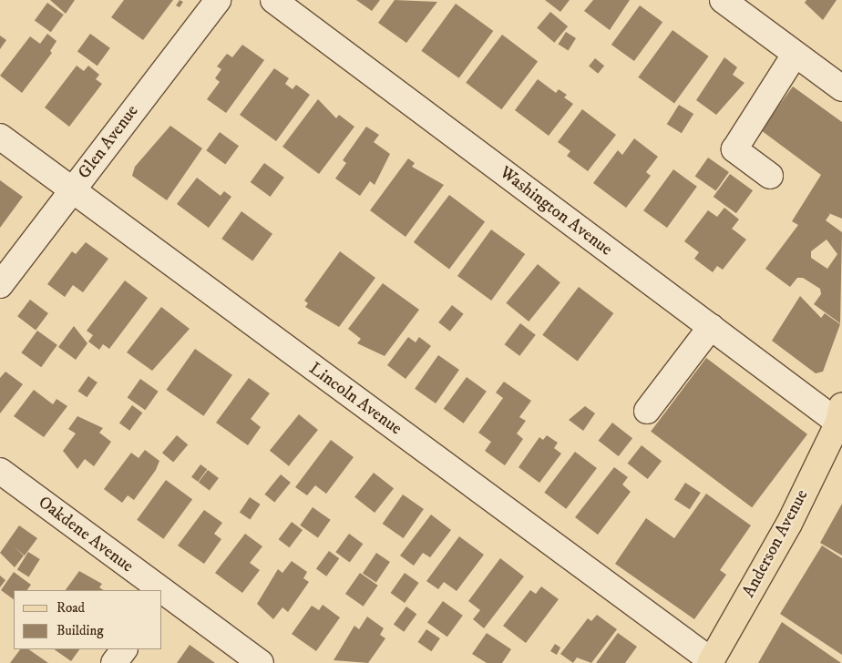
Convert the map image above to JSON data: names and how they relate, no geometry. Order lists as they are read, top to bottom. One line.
{"streets":{"main road":["Anderson Avenue"],"street":["Glen Avenue","Washington Avenue","Lincoln Avenue","Oakdene Avenue"]},"crossings":[["Glen Avenue","Lincoln Avenue"],["Washington Avenue","Anderson Avenue"],["Lincoln Avenue","Anderson Avenue"]],"legend":["Road","Building"]}
